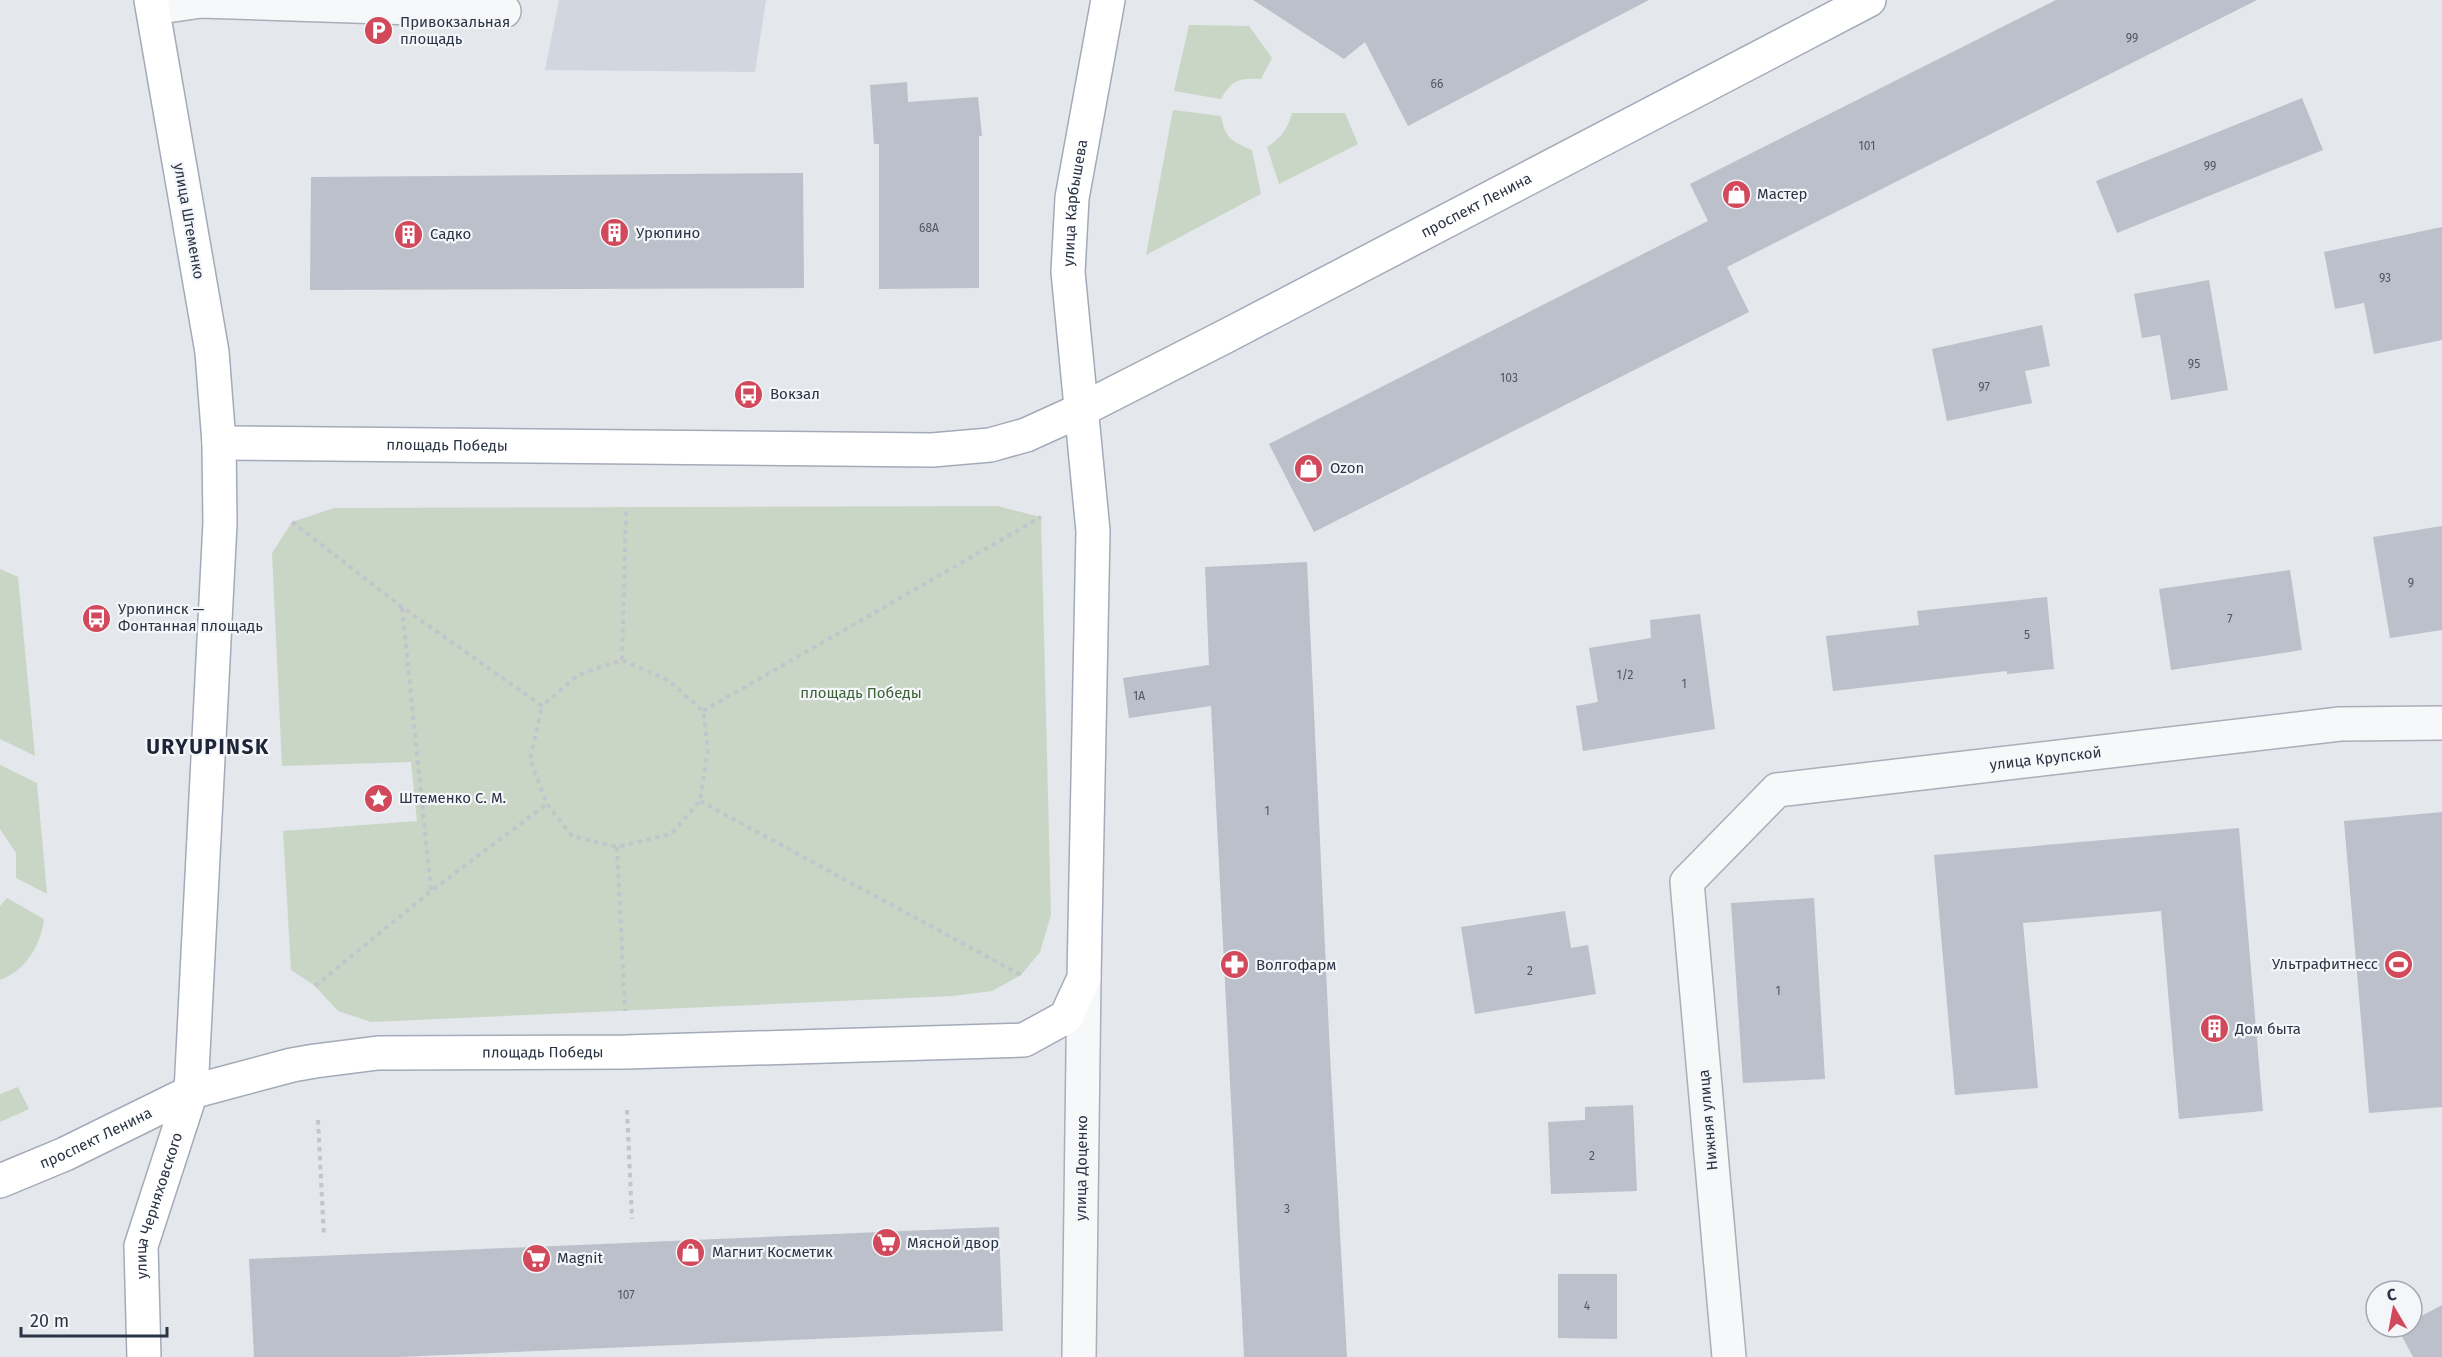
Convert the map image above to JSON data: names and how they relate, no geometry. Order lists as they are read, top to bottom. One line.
{"streets":{"main road":["улица Карбышева","проспект Ленина","улица Штеменко","площадь Победы","улица Черняховского"],"street":["улица Крупской","Нижняя улица","улица Доценко"]},"crossings":[["улица Карбышева","проспект Ленина"],["улица Карбышева","площадь Победы"],["проспект Ленина","площадь Победы"],["проспект Ленина","улица Черняховского"],["улица Штеменко","площадь Победы"],["площадь Победы","улица Доценко"],["площадь Победы","улица Черняховского"],["улица Крупской","Нижняя улица"]],"districts":["URYUPINSK"],"parks":["площадь Победы"],"places":{"parking":["Привокзальная площадь"],"shop":["Мастер","Ozon","Магнит Косметик"],"building":["Урюпино","Садко","Дом быта"],"bus stop":["Вокзал","Урюпинск — Фонтанная площадь"],"place":["Штеменко С. М."],"sports":["Ультрафитнесс"],"pharmacy":["Волгофарм"],"supermarket":["Мясной двор","Magnit"]},"house_numbers":["99","66","101","99","68А","93","95","103","97","9","7","5","1/2","1","1А","1","2","1","2","3","107","4"],"scale_bar":"20 m","north":"top"}
